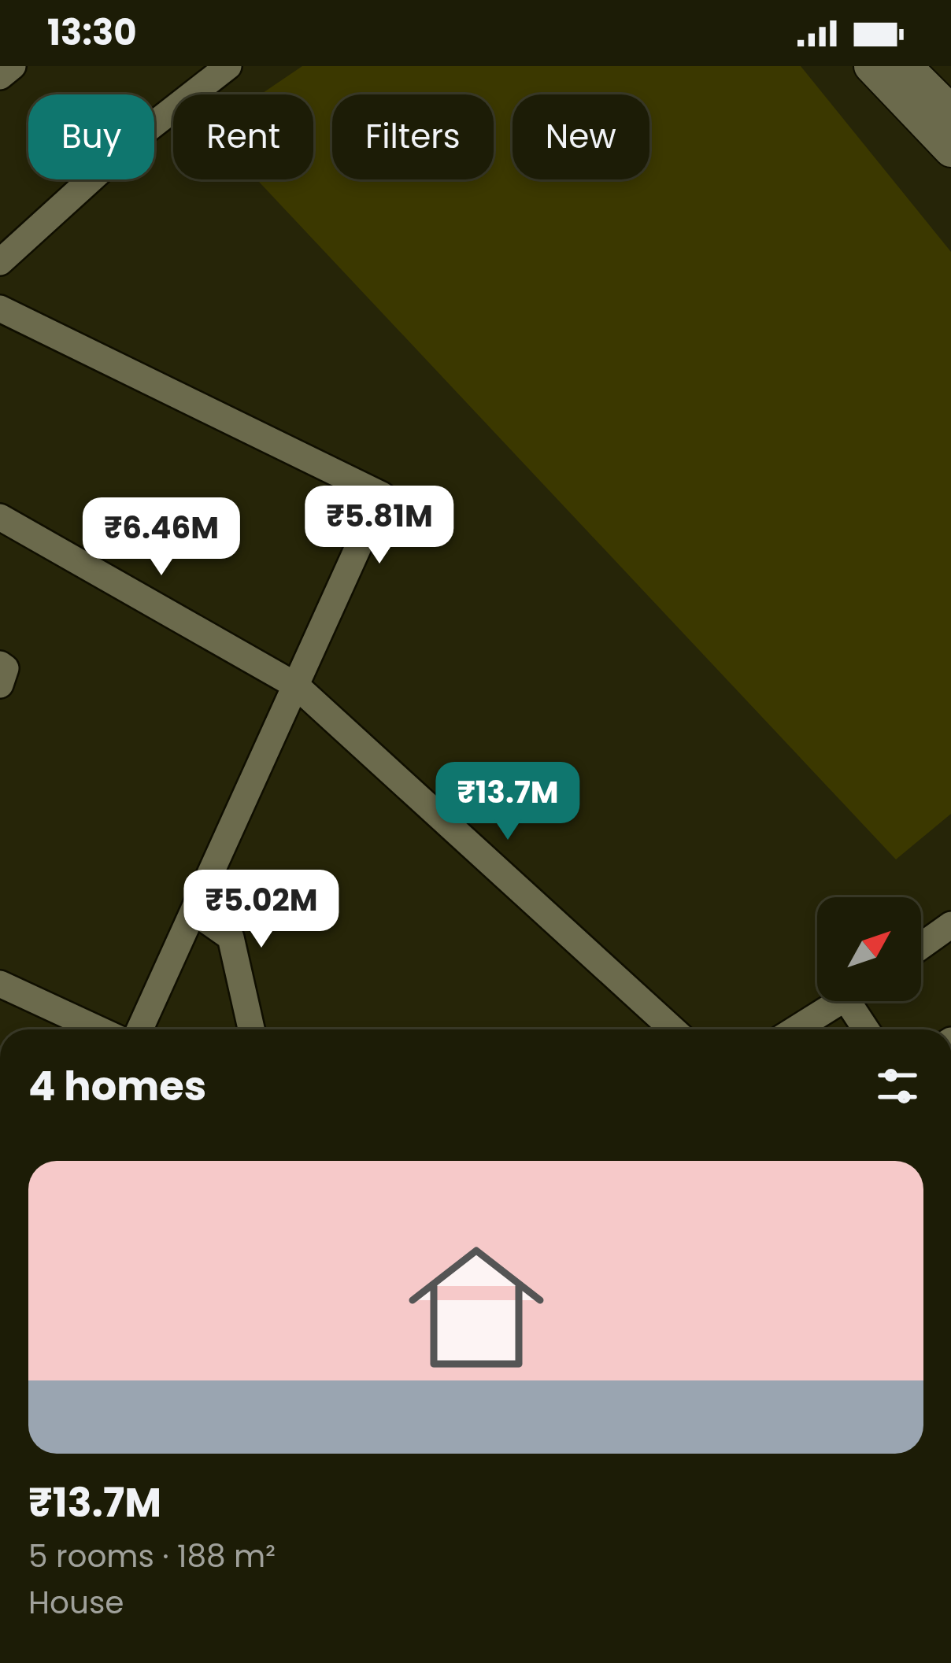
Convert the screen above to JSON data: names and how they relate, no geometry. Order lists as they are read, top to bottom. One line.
{"north":"top right","page":{"status":"13:30","chip":["Buy","Rent","Filters","New"],"price":["₹5.81M","₹6.46M","₹13.7M","₹5.02M"],"heading":"4 homes","list":[{"name":"₹13.7M","note":"5 rooms · 188 m² · House"}]}}
